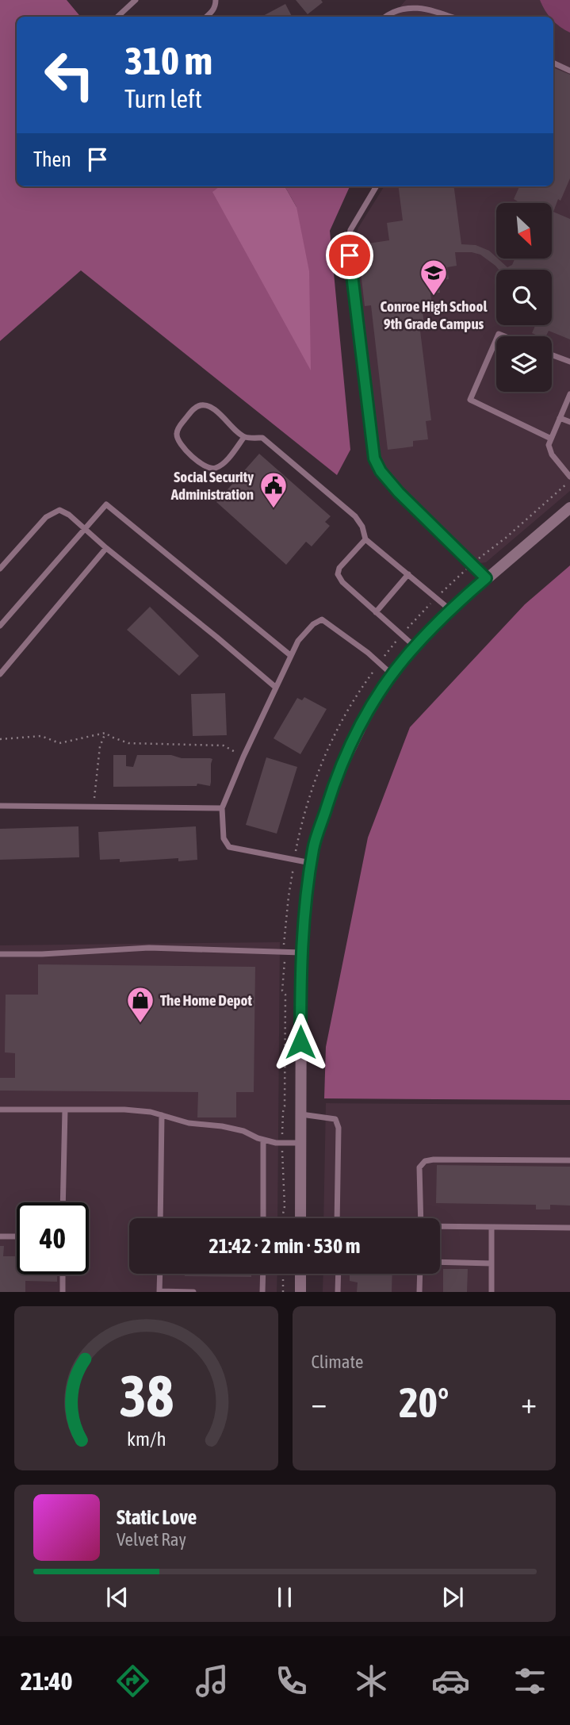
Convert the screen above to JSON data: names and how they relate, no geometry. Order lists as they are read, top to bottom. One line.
{"places":{"school or university":["Conroe High School 9th Grade Campus"],"public building":["Social Security Administration"],"shop":["The Home Depot"]},"north":"bottom right","page":{"turn":["310 m","Turn left"],"then":"Then","limit":"40","trip":"21:42 · 2 min · 530 m","tile":"Climate","heat":["−","20°","+"],"song":["Static Love","Velvet Ray"],"tabs":"21:40","gauge":["38","km/h"]}}
